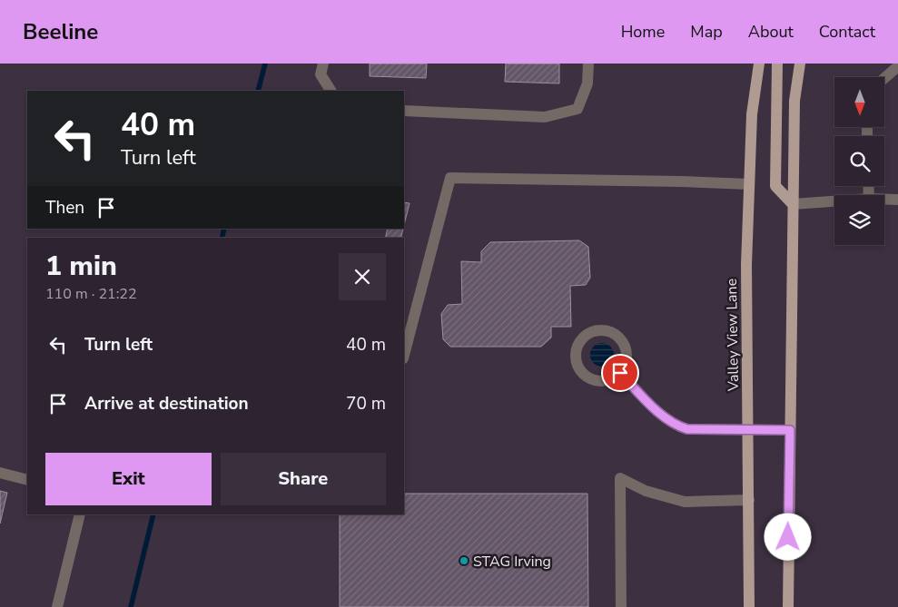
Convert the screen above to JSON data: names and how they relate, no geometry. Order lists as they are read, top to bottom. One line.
{"streets":{"main road":["Valley View Lane"]},"places":["STAG Irving"],"north":"bottom","page":{"header":"Beeline","nav":["Home","Map","About","Contact"],"turn":["40 m","Turn left"],"then":"Then","heading":["1 min","110 m · 21:22"],"list":[{"name":"Turn left","value":"40 m"},{"name":"Arrive at destination","value":"70 m"}],"buttons":["Exit","Share"]}}
